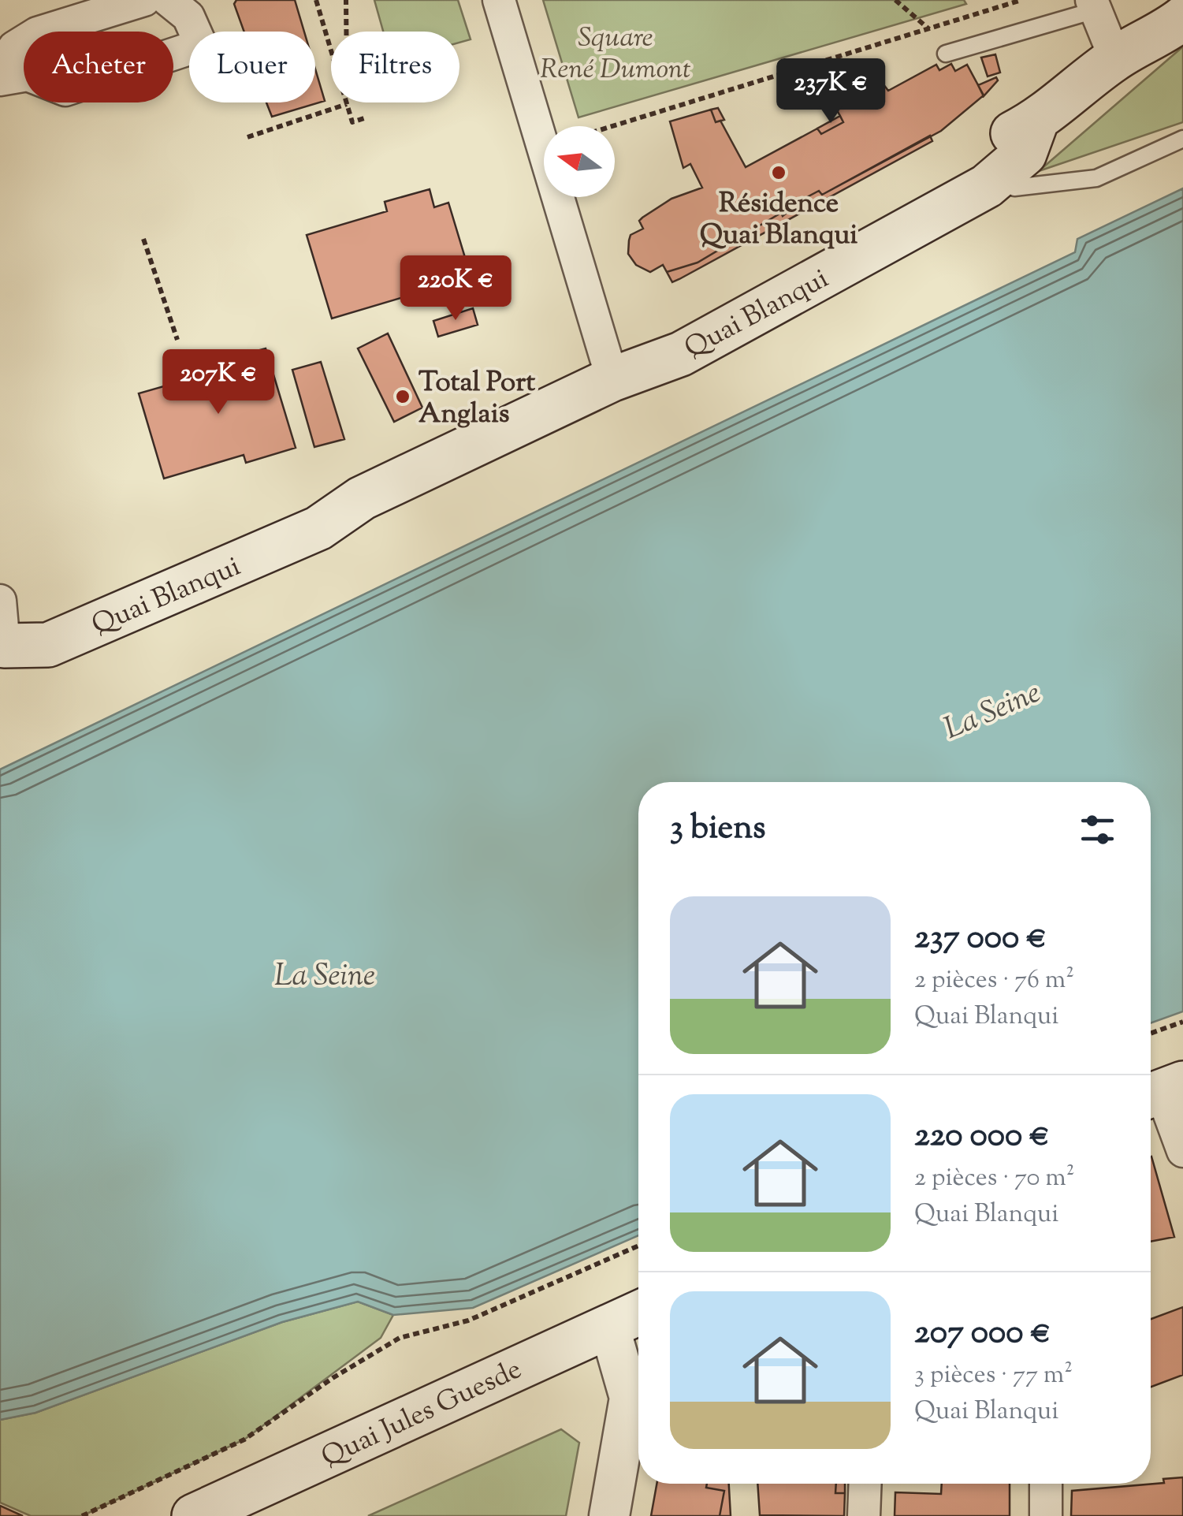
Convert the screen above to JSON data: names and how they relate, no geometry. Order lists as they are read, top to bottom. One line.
{"streets":{"main road":["Quai Blanqui","Quai Jules Guesde"]},"water":["La Seine"],"parks":["Square René Dumont"],"places":["Résidence Quai Blanqui","Total Port Anglais"],"north":"left","page":{"chip":["Acheter","Louer","Filtres"],"price":["237K €","220K €","207K €"],"heading":"3 biens","list":[{"name":"237 000 €","note":"2 pièces · 76 m² · Quai Blanqui"},{"name":"220 000 €","note":"2 pièces · 70 m² · Quai Blanqui"},{"name":"207 000 €","note":"3 pièces · 77 m² · Quai Blanqui"}]}}
